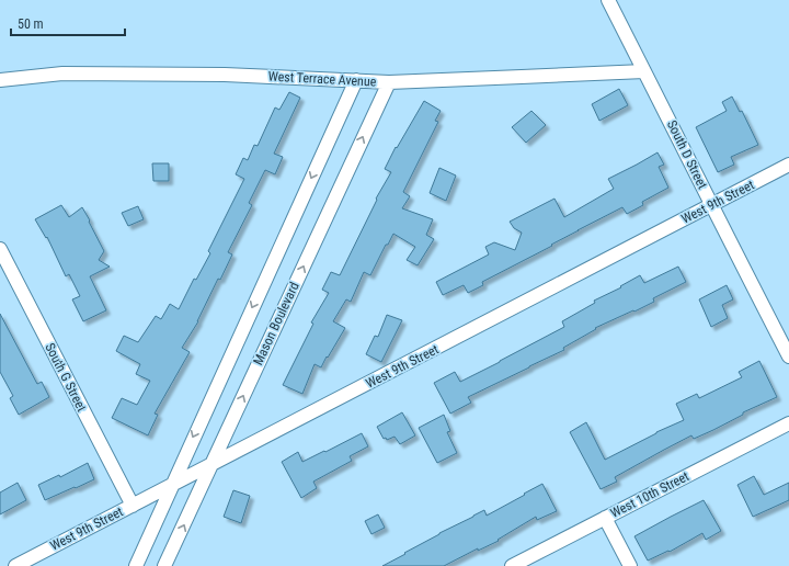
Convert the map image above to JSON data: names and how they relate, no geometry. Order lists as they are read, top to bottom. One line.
{"streets":{"street":["West Terrace Avenue","South D Street","West 9th Street","Mason Boulevard","South G Street","West 10th Street"]},"crossings":[["West Terrace Avenue","South D Street"],["West Terrace Avenue","Mason Boulevard"],["South D Street","West 9th Street"],["West 9th Street","Mason Boulevard"],["West 9th Street","South G Street"]],"scale_bar":"50 m"}
